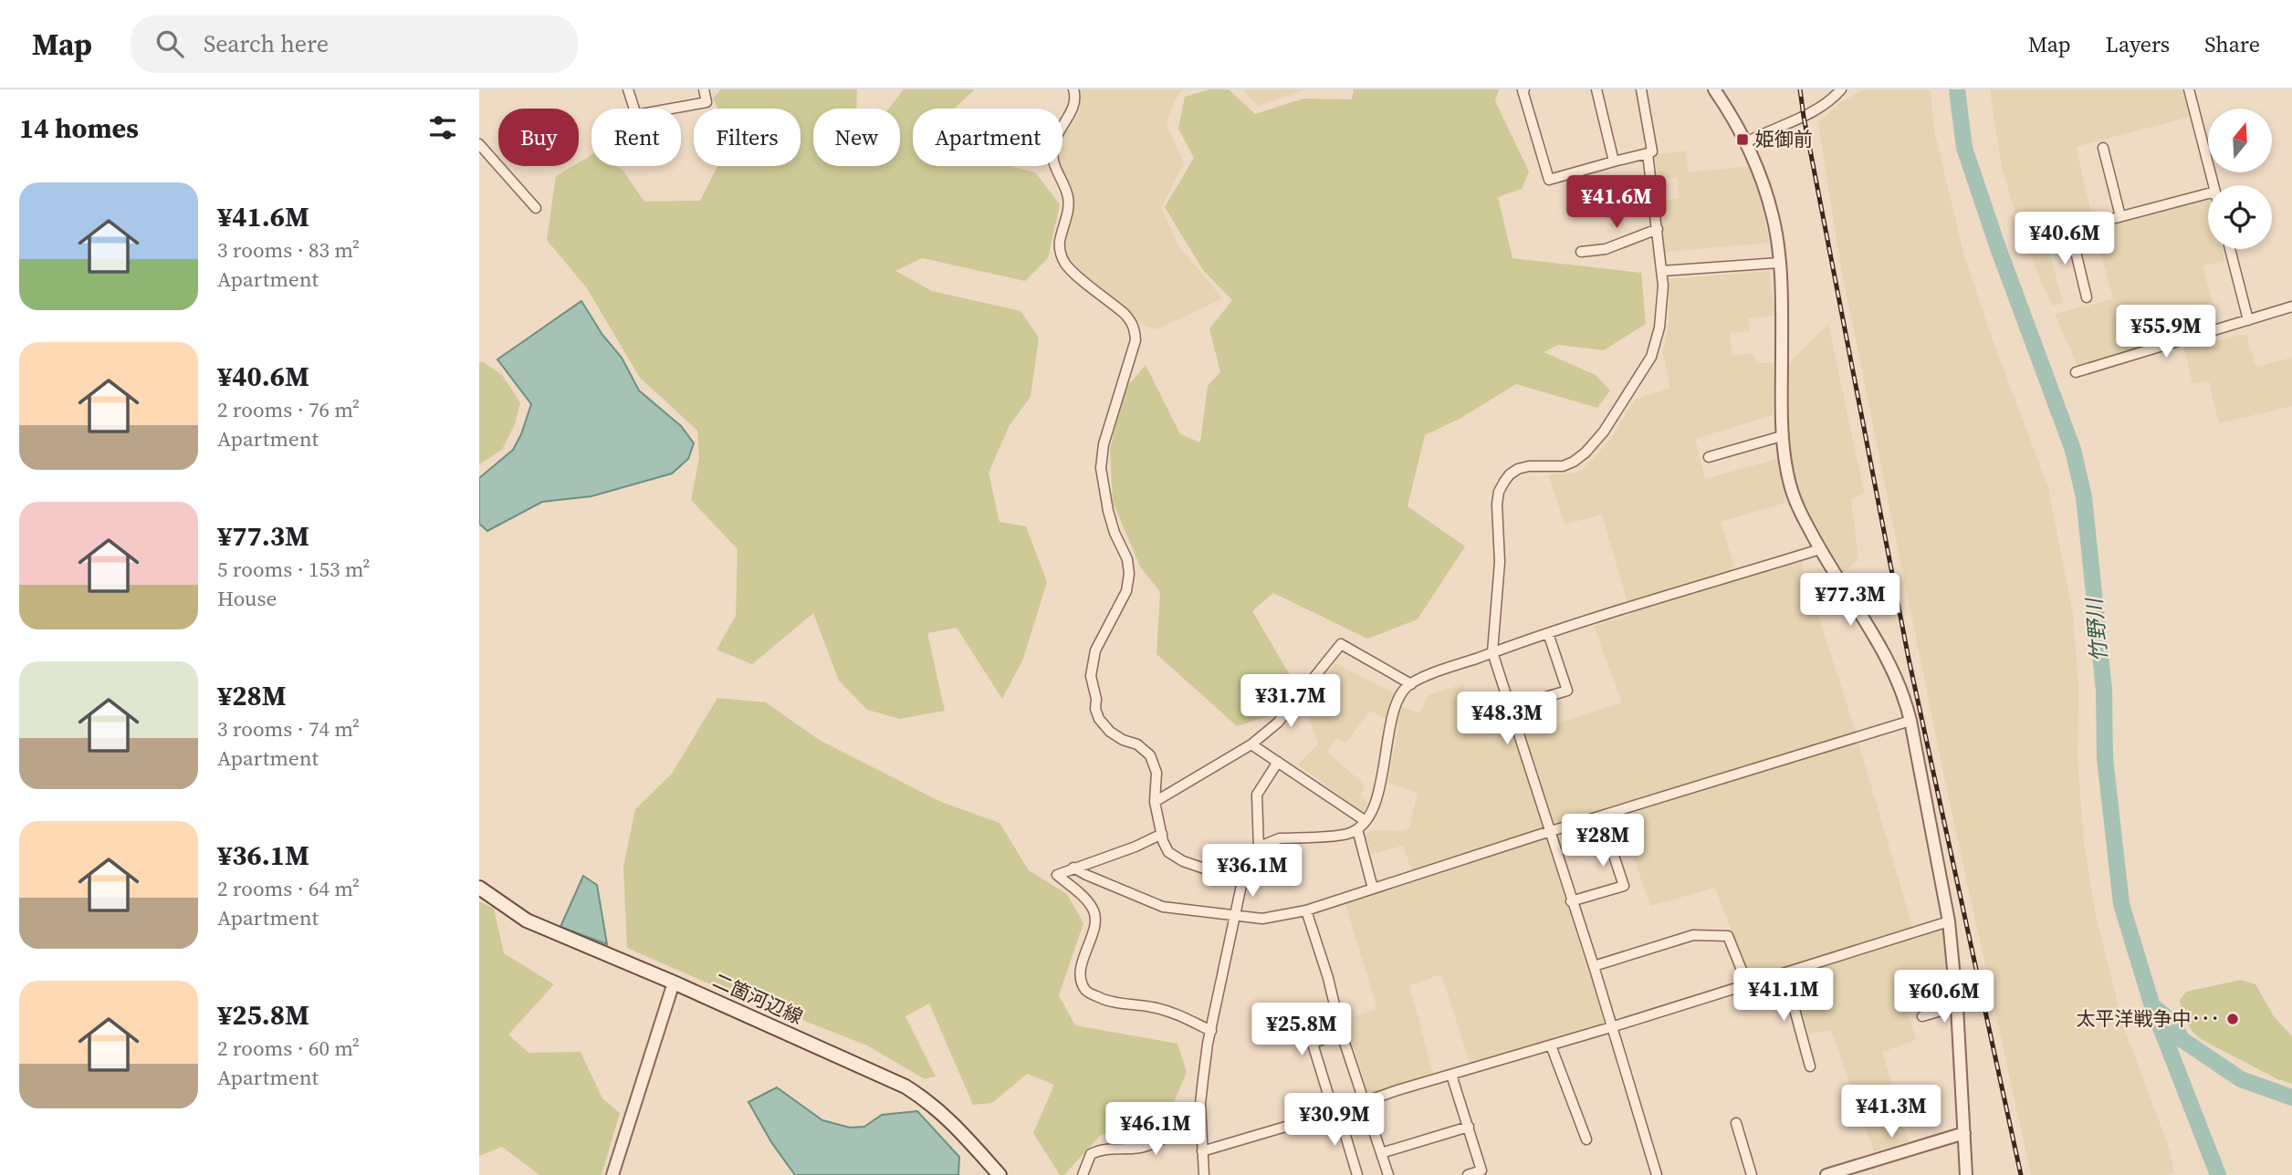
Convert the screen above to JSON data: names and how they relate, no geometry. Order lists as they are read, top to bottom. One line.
{"streets":{"main road":["二箇河辺線"]},"water":["竹野川"],"places":{"transit":["姫御前"],"other":["太平洋戦争中･･･"]},"north":"top","page":{"header":"Map","search":"Search here","nav":["Map","Layers","Share"],"heading":"14 homes","chip":["Buy","Rent","Filters","New","Apartment"],"list":[{"name":"¥41.6M","note":"3 rooms · 83 m² · Apartment"},{"name":"¥40.6M","note":"2 rooms · 76 m² · Apartment"},{"name":"¥77.3M","note":"5 rooms · 153 m² · House"},{"name":"¥28M","note":"3 rooms · 74 m² · Apartment"},{"name":"¥36.1M","note":"2 rooms · 64 m² · Apartment"},{"name":"¥25.8M","note":"2 rooms · 60 m² · Apartment"}],"price":["¥41.6M","¥40.6M","¥55.9M","¥77.3M","¥31.7M","¥48.3M","¥28M","¥36.1M","¥41.1M","¥60.6M","¥25.8M","¥41.3M","¥30.9M","¥46.1M"]}}
